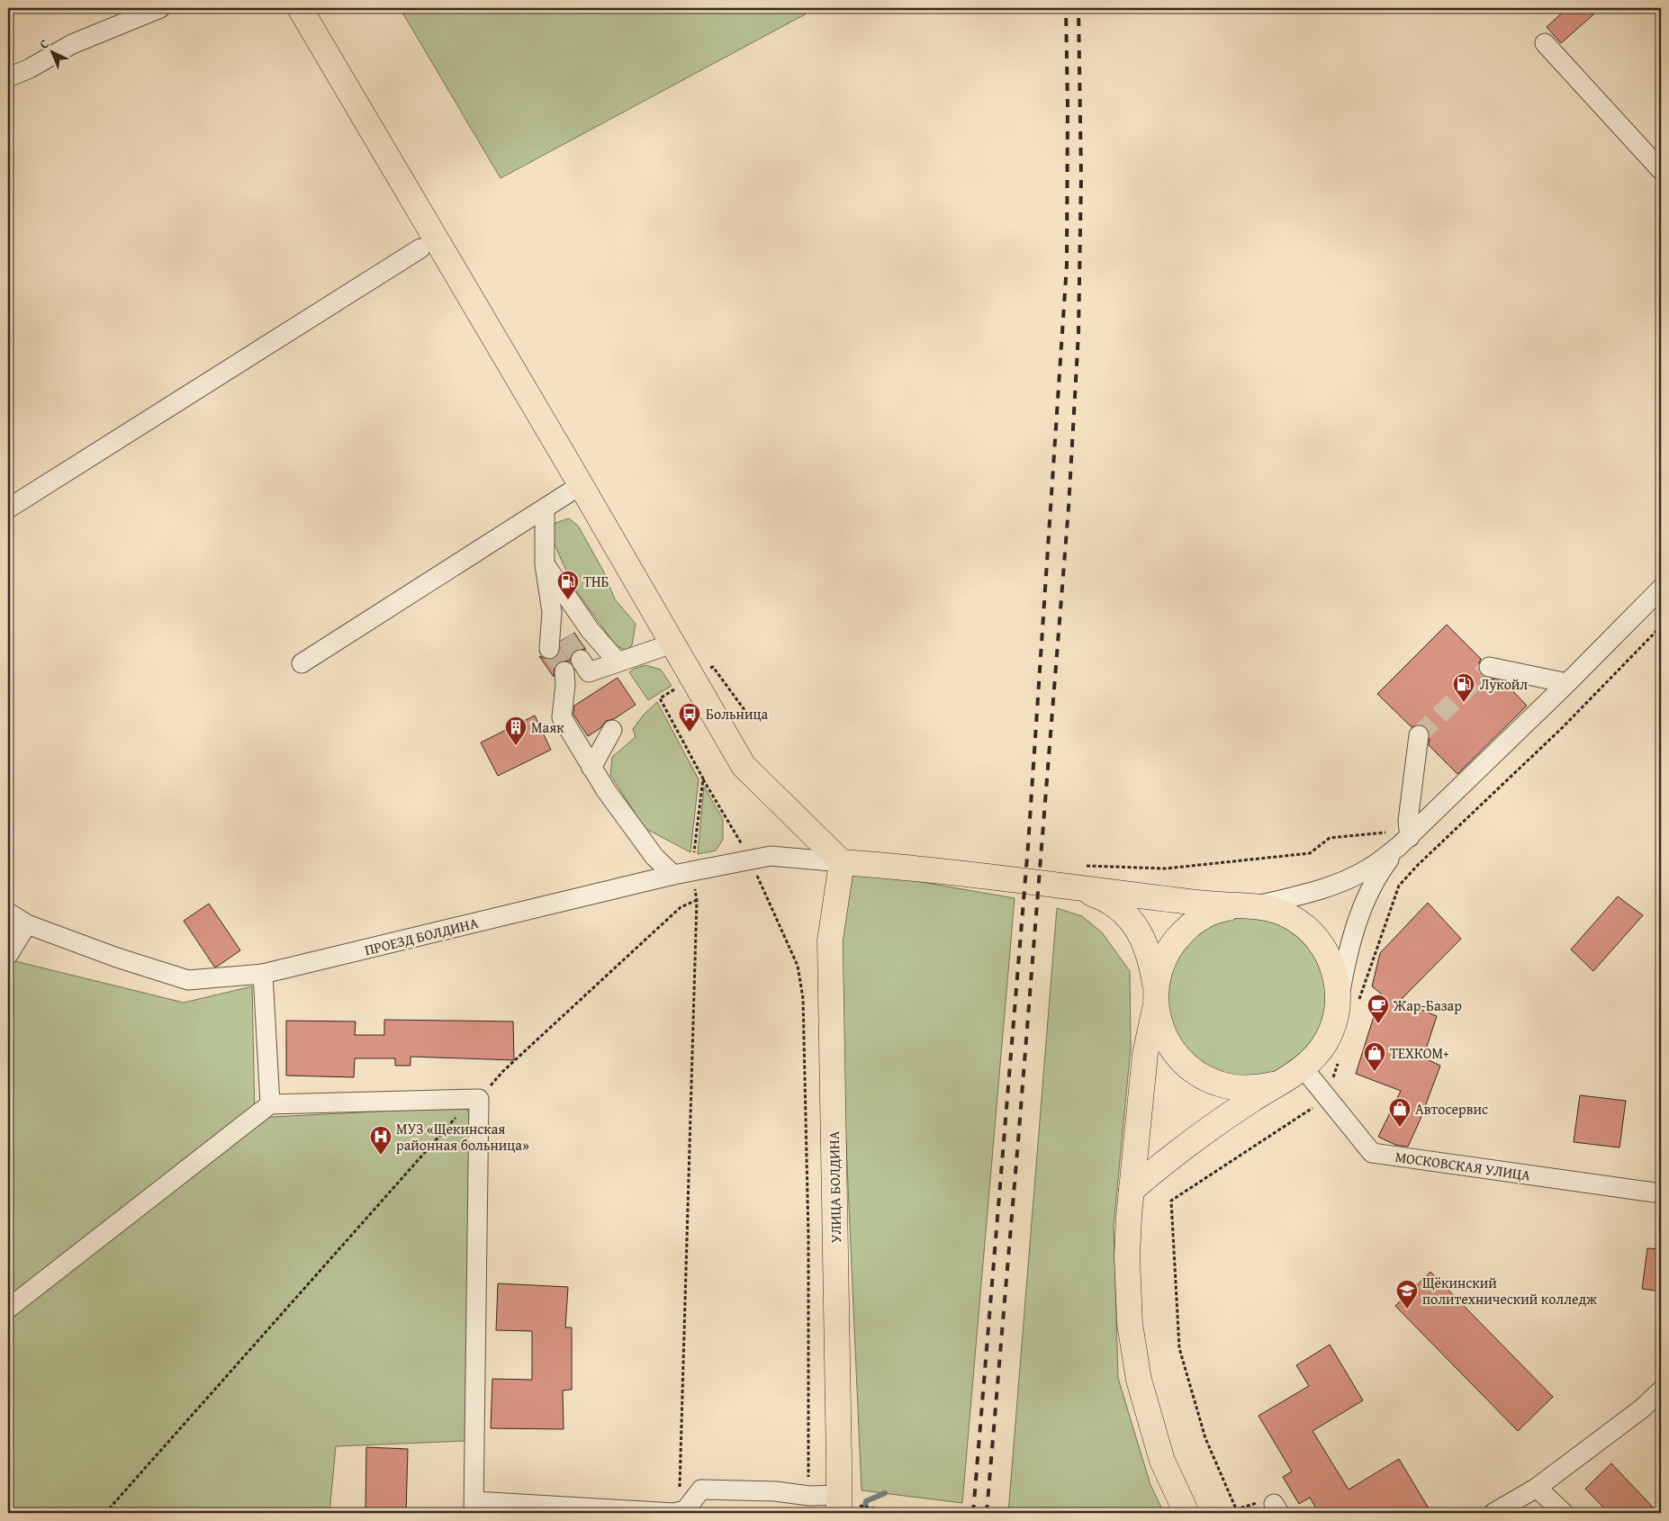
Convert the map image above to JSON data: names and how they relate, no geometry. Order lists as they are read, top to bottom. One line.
{"streets":{"main road":["УЛИЦА БОЛДИНА"],"street":["ПРОЕЗД БОЛДИНА","МОСКОВСКАЯ УЛИЦА"]},"crossings":[["ПРОЕЗД БОЛДИНА","УЛИЦА БОЛДИНА"]],"places":{"fuel station":["ТНБ","Лукойл"],"bus stop":["Больница"],"building":["Маяк"],"cafe":["Жар-Базар"],"shop":["ТЕХКОМ+","Автосервис"],"hospital":["МУЗ «Щекинская районная больница»"],"school or university":["Щёкинский политехнический колледж"]},"north":"top left"}
